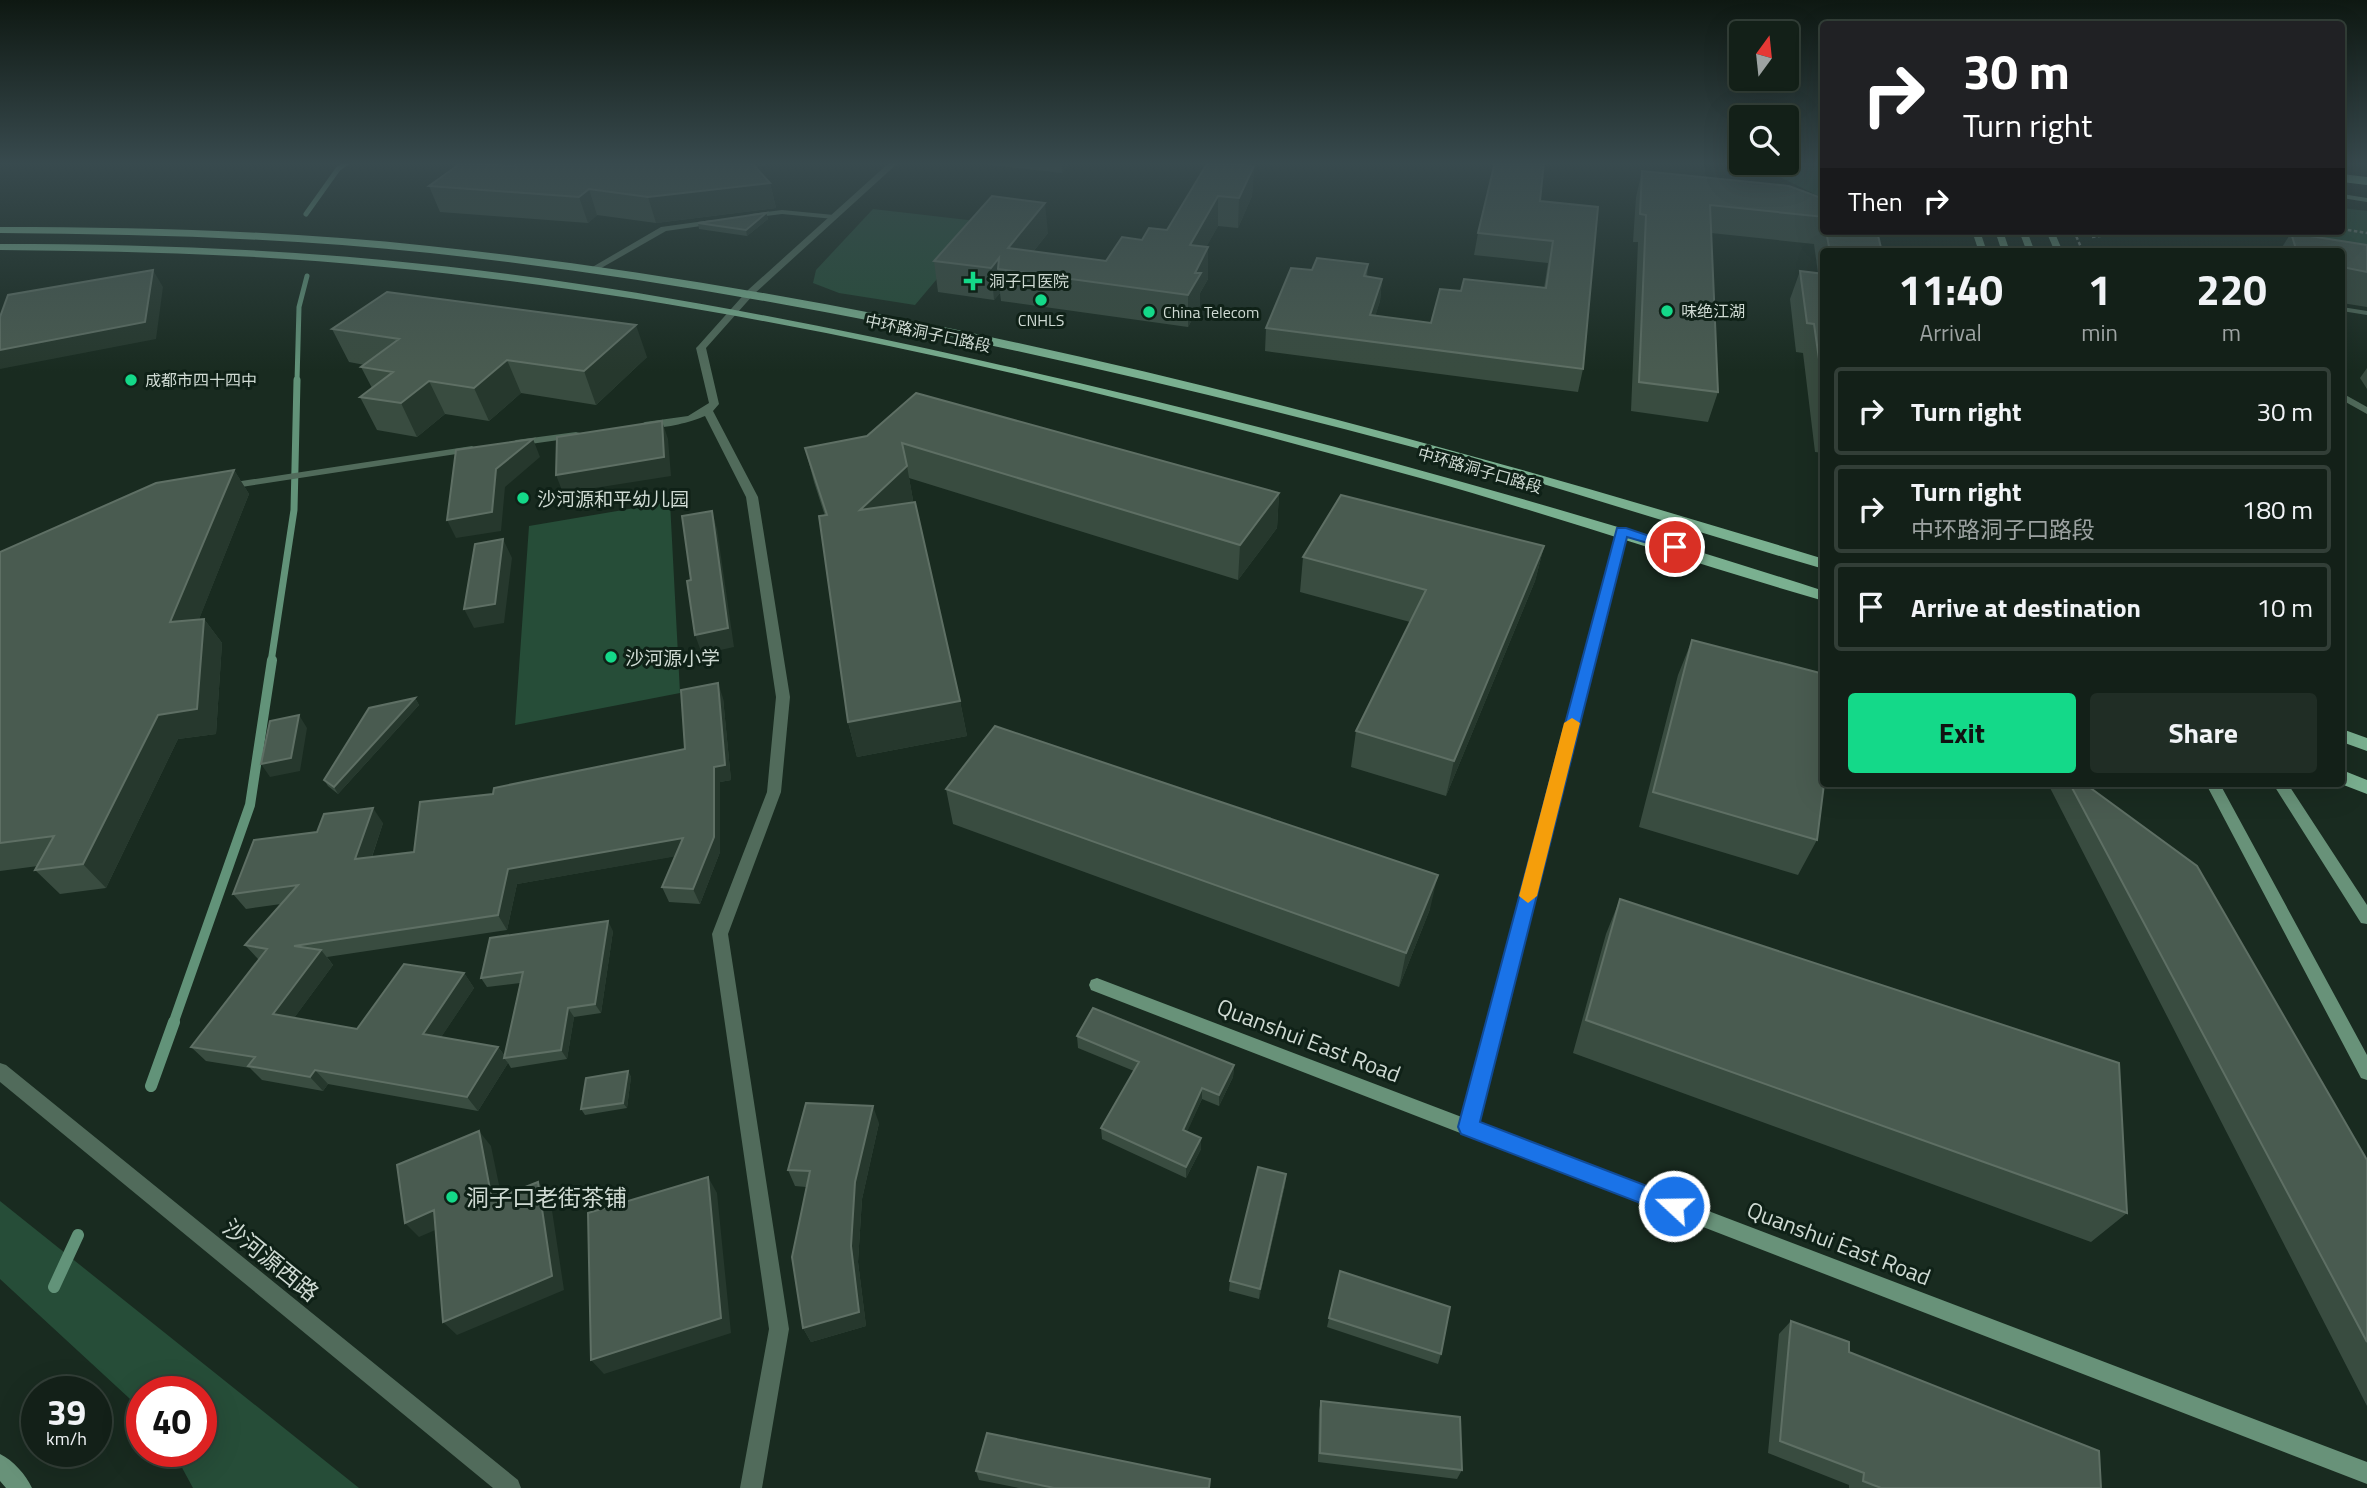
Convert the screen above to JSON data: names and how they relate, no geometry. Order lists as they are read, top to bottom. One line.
{"streets":{"main road":["中环路洞子口路段"],"street":["Quanshui East Road","沙河源西路"]},"places":{"health":["洞子口医院"],"other":["CNHLS","味绝江湖","China Telecom","成都市四十四中","沙河源和平幼儿园","沙河源小学","洞子口老街茶铺"]},"north":"top","page":{"turn":["30 m","Turn right"],"then":"Then","eta":["11:40","Arrival","1","min","220","m"],"list":[{"name":"Turn right","value":"30 m"},{"name":"Turn right","note":"中环路洞子口路段","value":"180 m"},{"name":"Arrive at destination","value":"10 m"}],"buttons":["Exit","Share"],"speed":"39 km/h","limit":"40"}}
